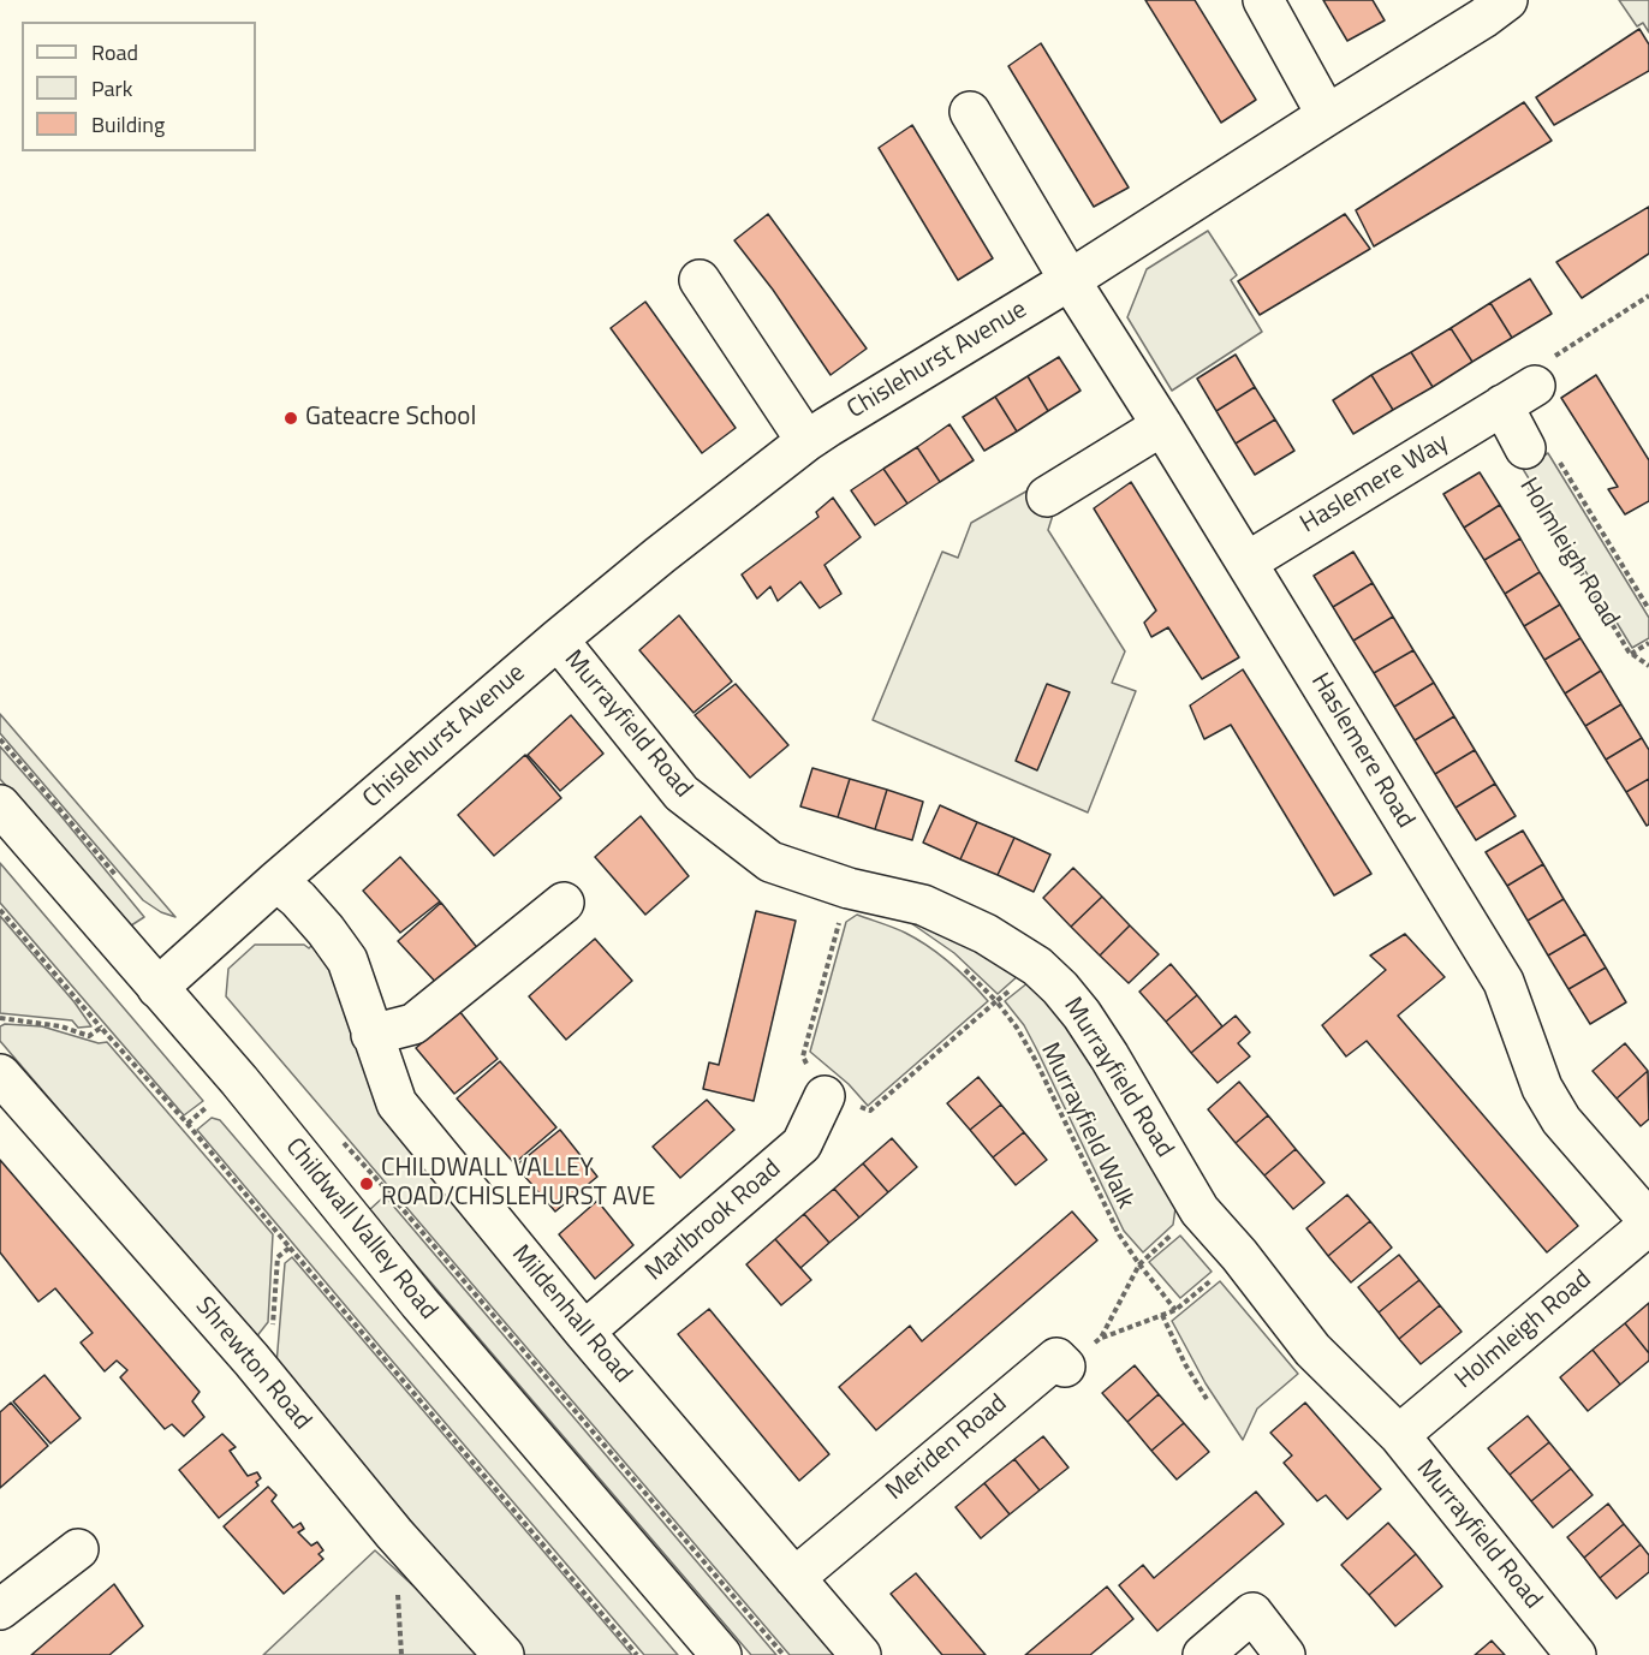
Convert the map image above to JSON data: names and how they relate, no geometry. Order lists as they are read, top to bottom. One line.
{"streets":{"street":["Chislehurst Avenue","Haslemere Way","Holmleigh Road","Murrayfield Road","Haslemere Road","Marlbrook Road","Childwall Valley Road","Mildenhall Road","Shrewton Road","Meriden Road"],"path":["Murrayfield Walk"]},"crossings":[["Chislehurst Avenue","Murrayfield Road"],["Chislehurst Avenue","Haslemere Road"],["Chislehurst Avenue","Childwall Valley Road"],["Chislehurst Avenue","Mildenhall Road"],["Haslemere Way","Haslemere Road"],["Holmleigh Road","Murrayfield Road"],["Holmleigh Road","Haslemere Road"],["Marlbrook Road","Mildenhall Road"],["Mildenhall Road","Meriden Road"]],"places":["Gateacre School","CHILDWALL VALLEY ROAD/CHISLEHURST AVE"],"legend":["Road","Park","Building"]}
